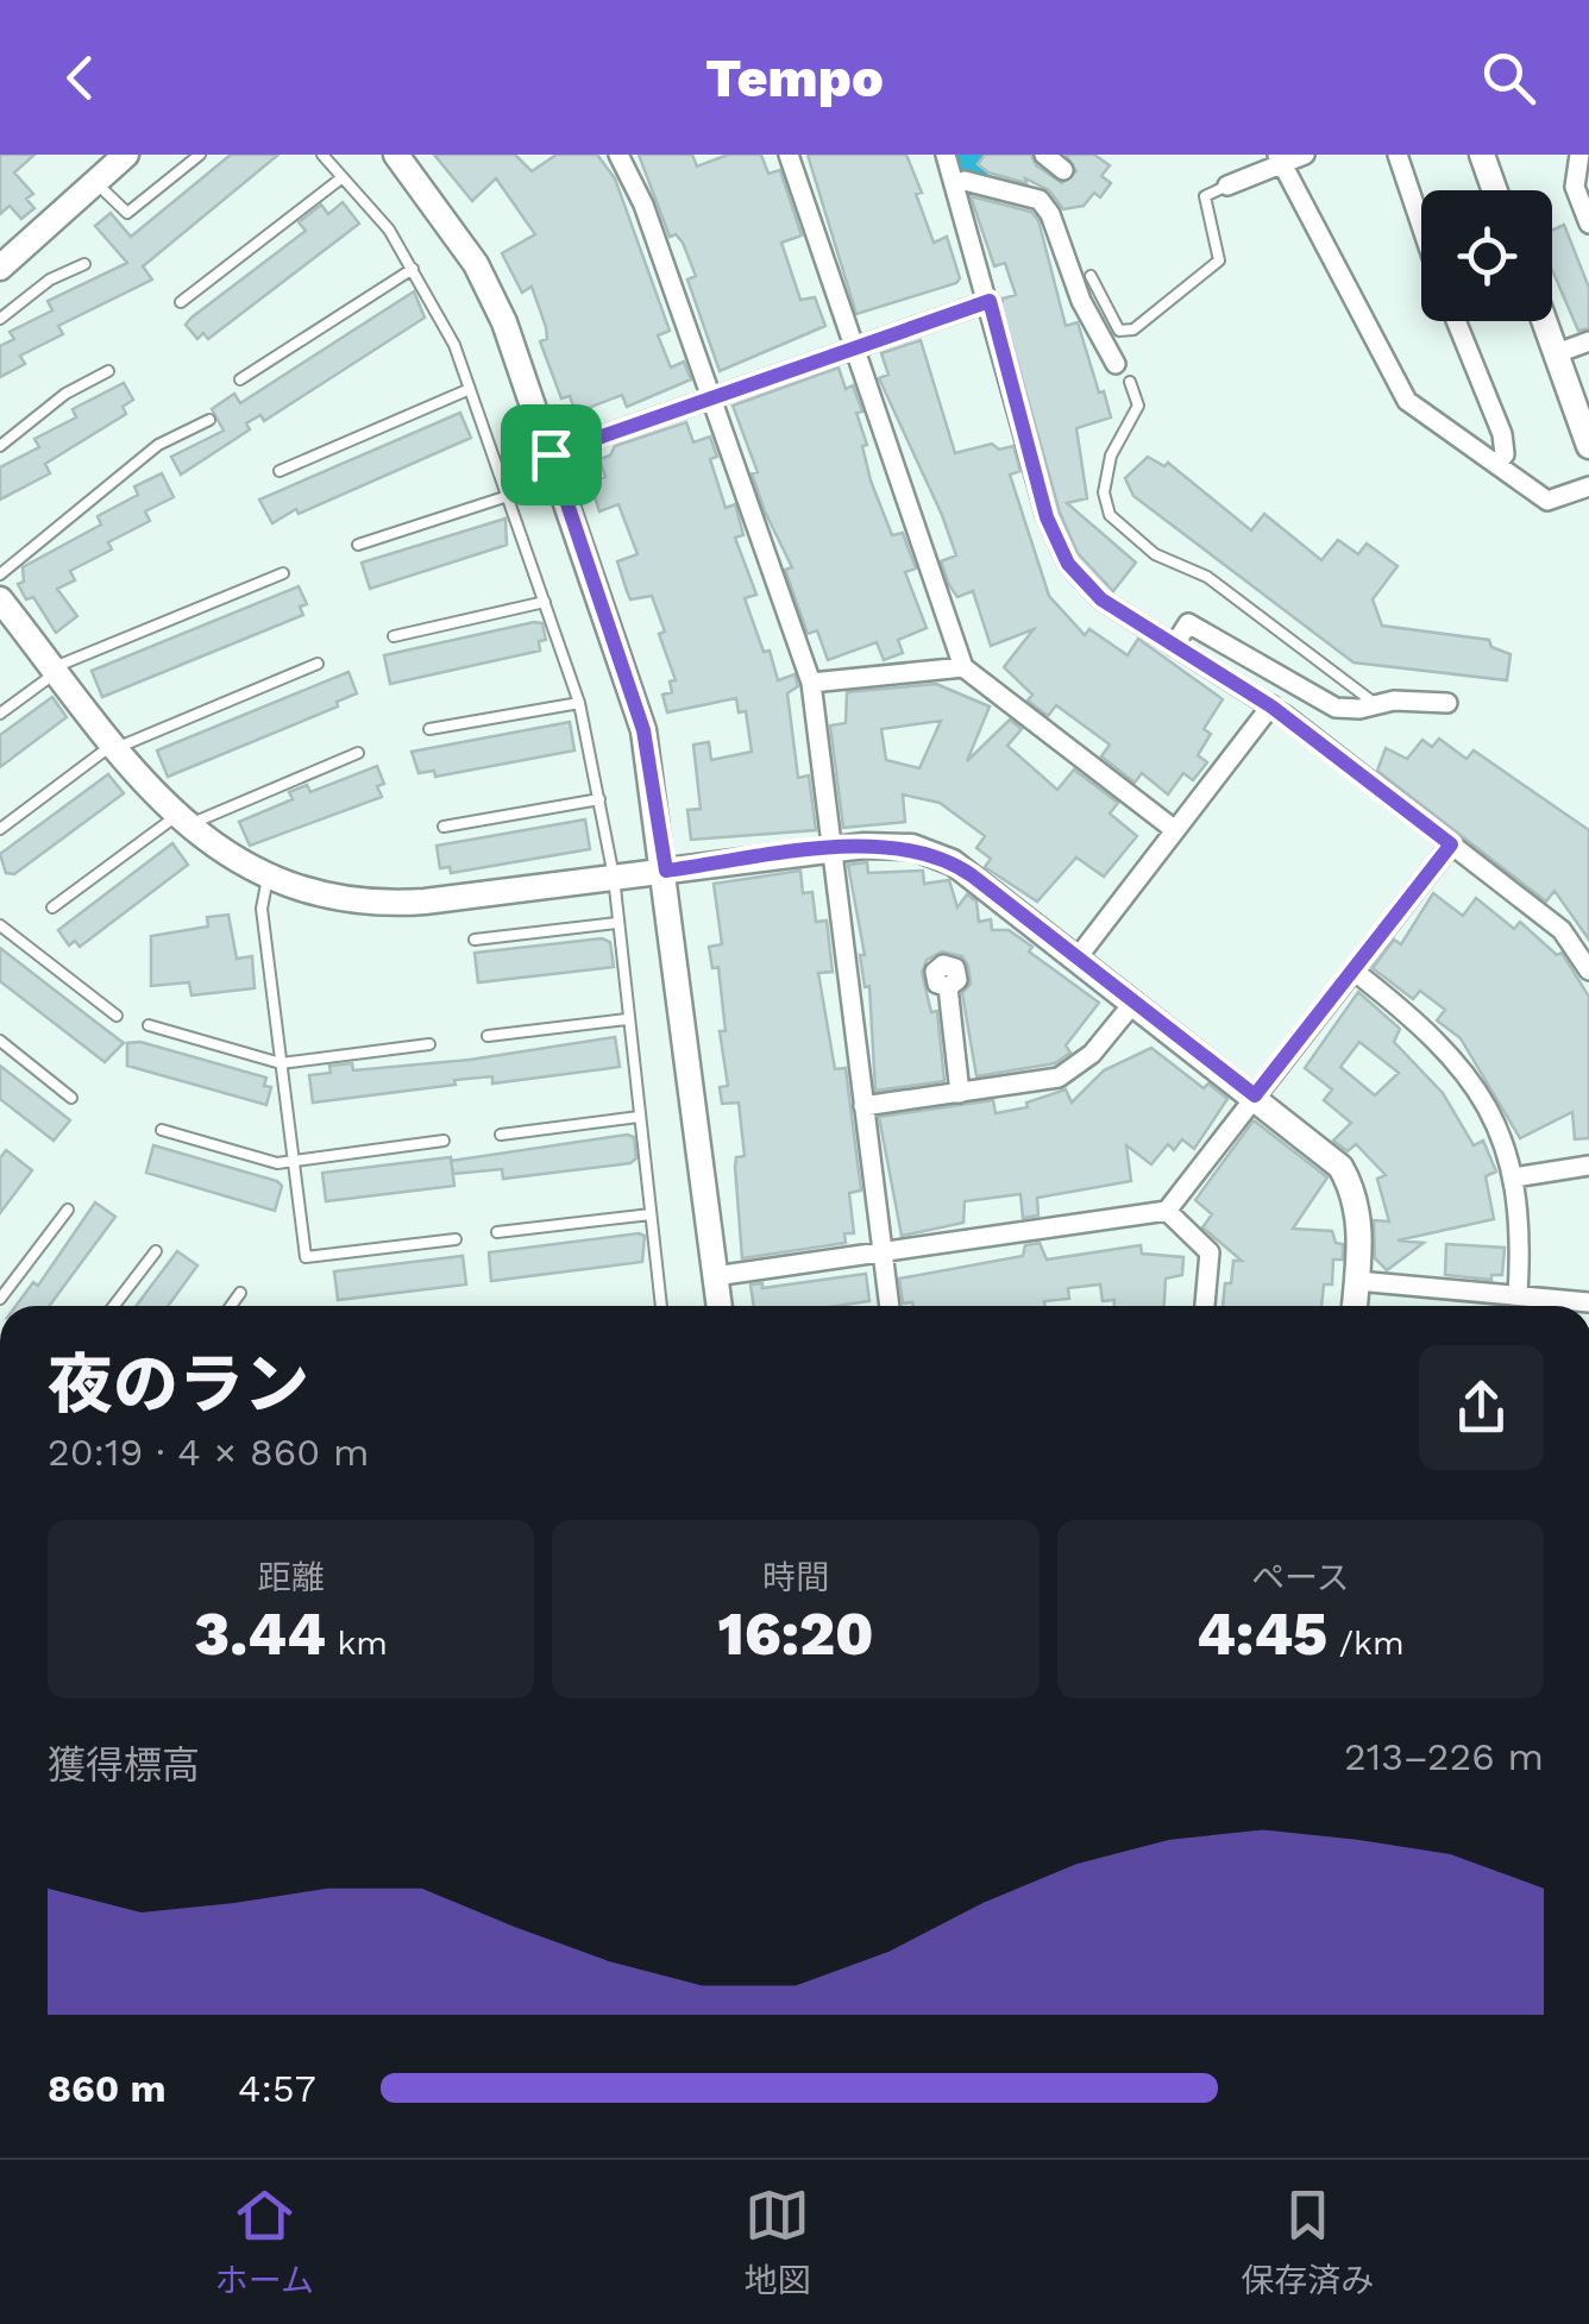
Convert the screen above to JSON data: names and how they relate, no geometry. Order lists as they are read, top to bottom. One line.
{"page":{"header":"Tempo","heading":["夜のラン","20:19 · 4 × 860 m"],"stats":[["距離","3.44 km"],["時間","16:20"],["ペース","4:45 /km"]],"chart":["獲得標高","213–226 m"],"list":[{"name":"860 m","note":"4:57"}],"tabs":["ホーム","地図","保存済み"]}}
